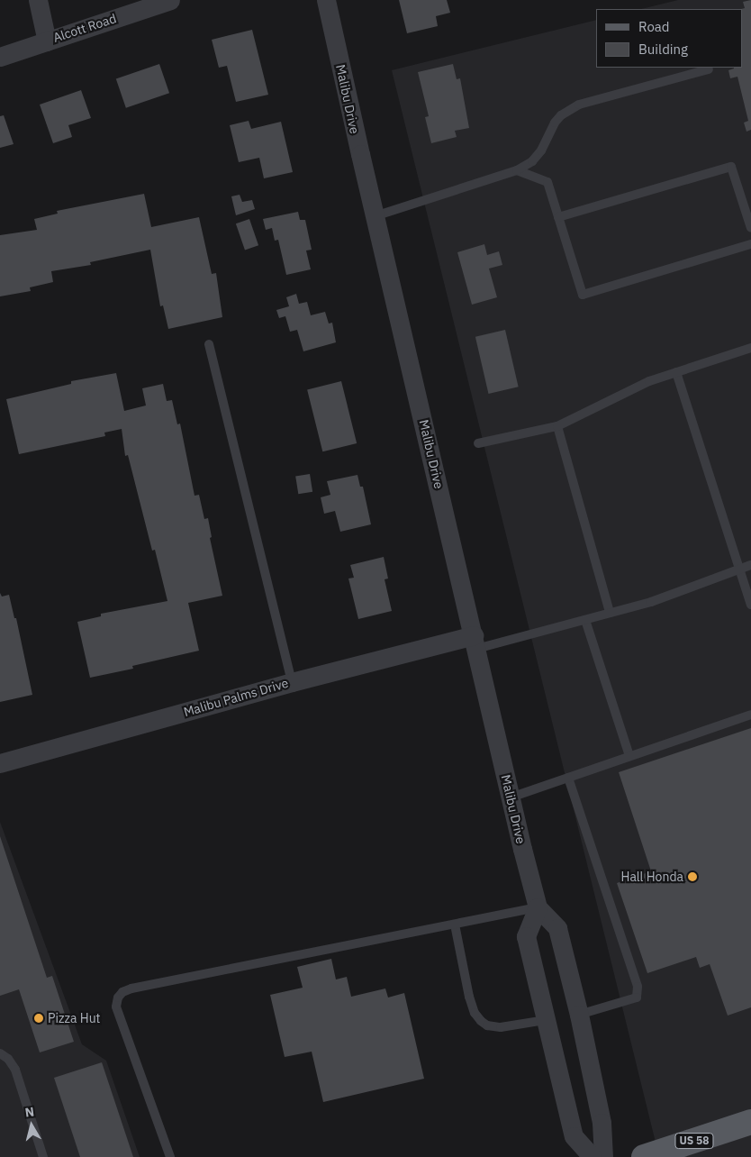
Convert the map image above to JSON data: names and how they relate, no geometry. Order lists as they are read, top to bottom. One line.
{"streets":{"main road":["US 58"],"street":["Alcott Road","Malibu Drive","Malibu Palms Drive"]},"crossings":[["Malibu Drive","Malibu Palms Drive"]],"places":["Hall Honda","Pizza Hut"],"legend":["Road","Building"],"north":"top"}
